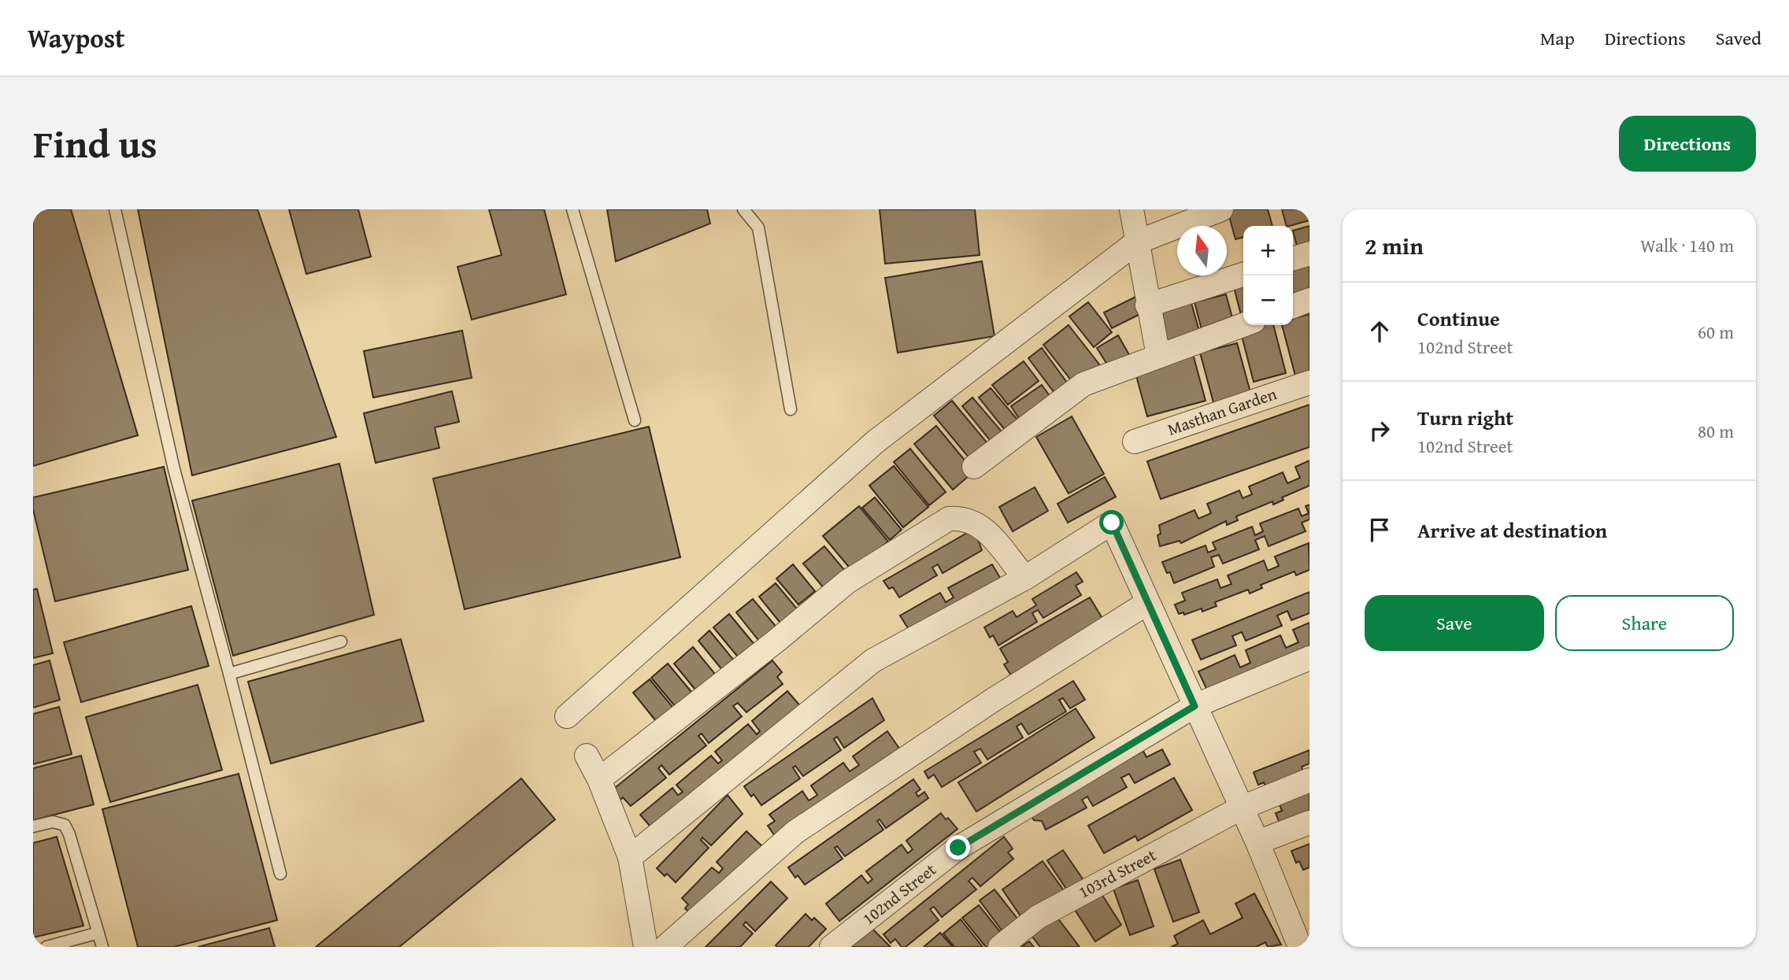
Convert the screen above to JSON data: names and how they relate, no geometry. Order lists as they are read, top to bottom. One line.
{"streets":{"street":["Masthan Garden","103rd Street","102nd Street"]},"north":"top","page":{"header":"Waypost","nav":["Map","Directions","Saved"],"title":"Find us","buttons":["Directions",["Save","Share"]],"heading":["2 min","Walk · 140 m"],"map_buttons":["+","−"],"list":[["Continue","102nd Street","60 m"],["Turn right","102nd Street","80 m"],"Arrive at destination"]}}
